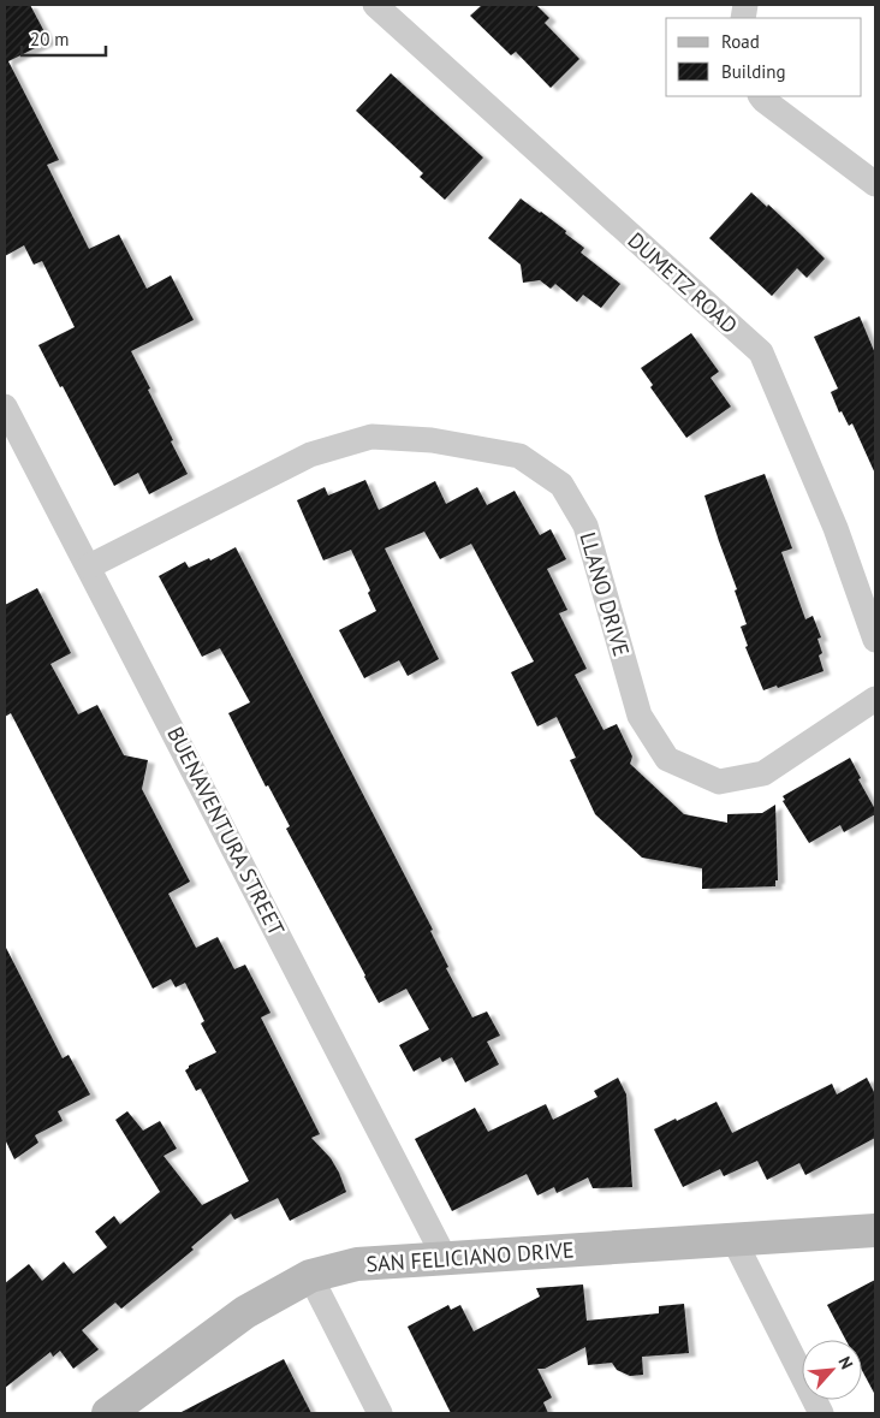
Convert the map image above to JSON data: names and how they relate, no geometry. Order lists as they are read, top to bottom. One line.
{"streets":{"street":["DUMETZ ROAD","LLANO DRIVE","BUENAVENTURA STREET","SAN FELICIANO DRIVE"]},"crossings":[["LLANO DRIVE","BUENAVENTURA STREET"],["BUENAVENTURA STREET","SAN FELICIANO DRIVE"]],"legend":["Road","Building"],"scale_bar":"20 m","north":"top right"}
